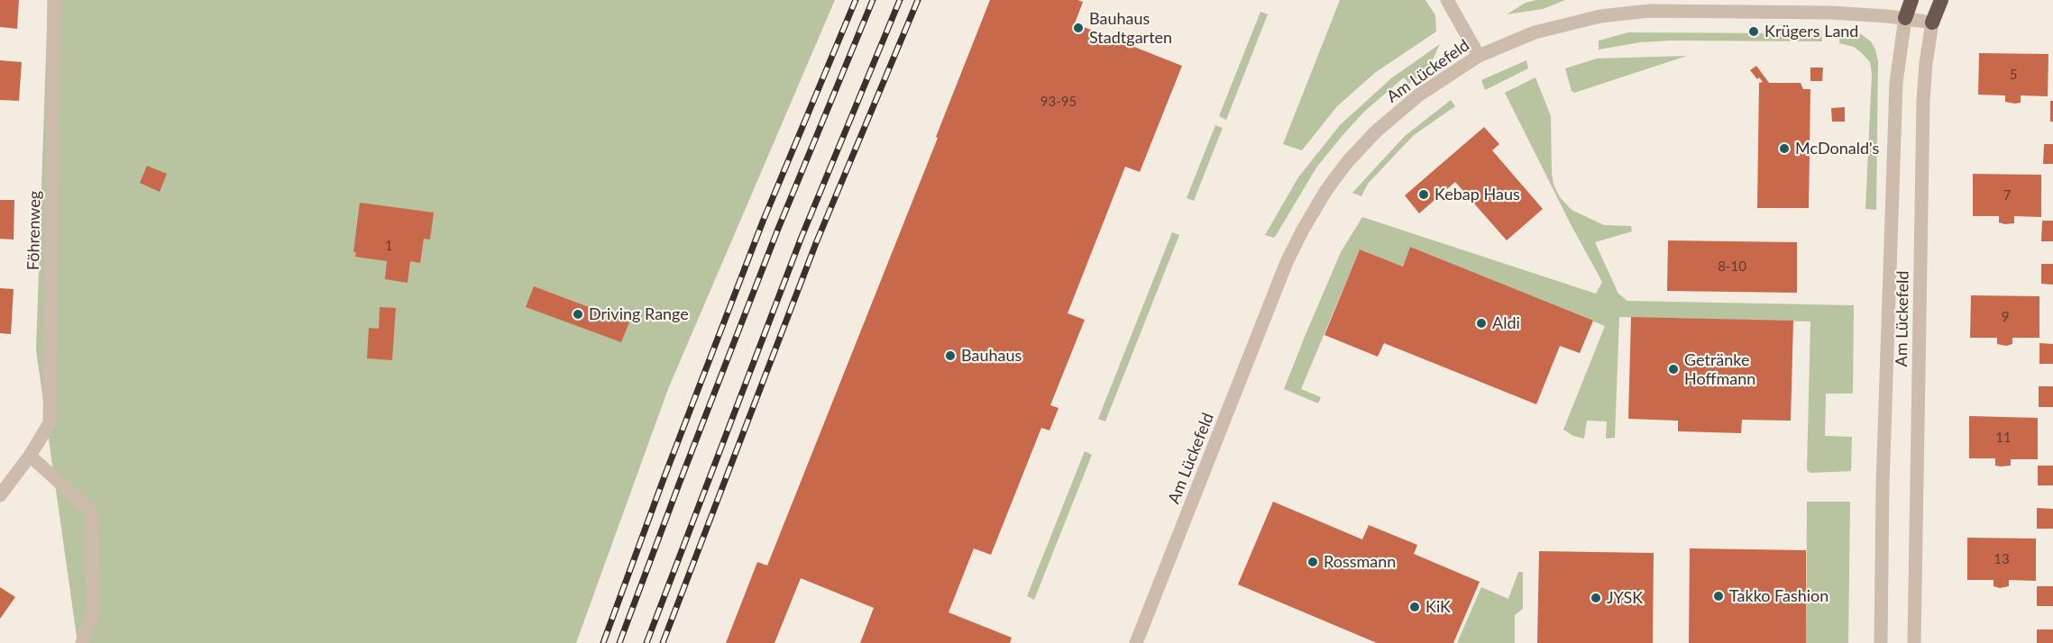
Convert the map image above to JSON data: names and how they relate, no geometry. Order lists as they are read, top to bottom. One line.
{"streets":{"street":["Am Lückefeld","Föhrenweg"]},"places":["Bauhaus Stadtgarten","Krügers Land","McDonald's","Kebap Haus","Driving Range","Aldi","Bauhaus","Getränke Hoffmann","Rossmann","Takko Fashion","JYSK","KiK"],"house_numbers":["5","93-95","7","1","8-10","9","11","13"]}
